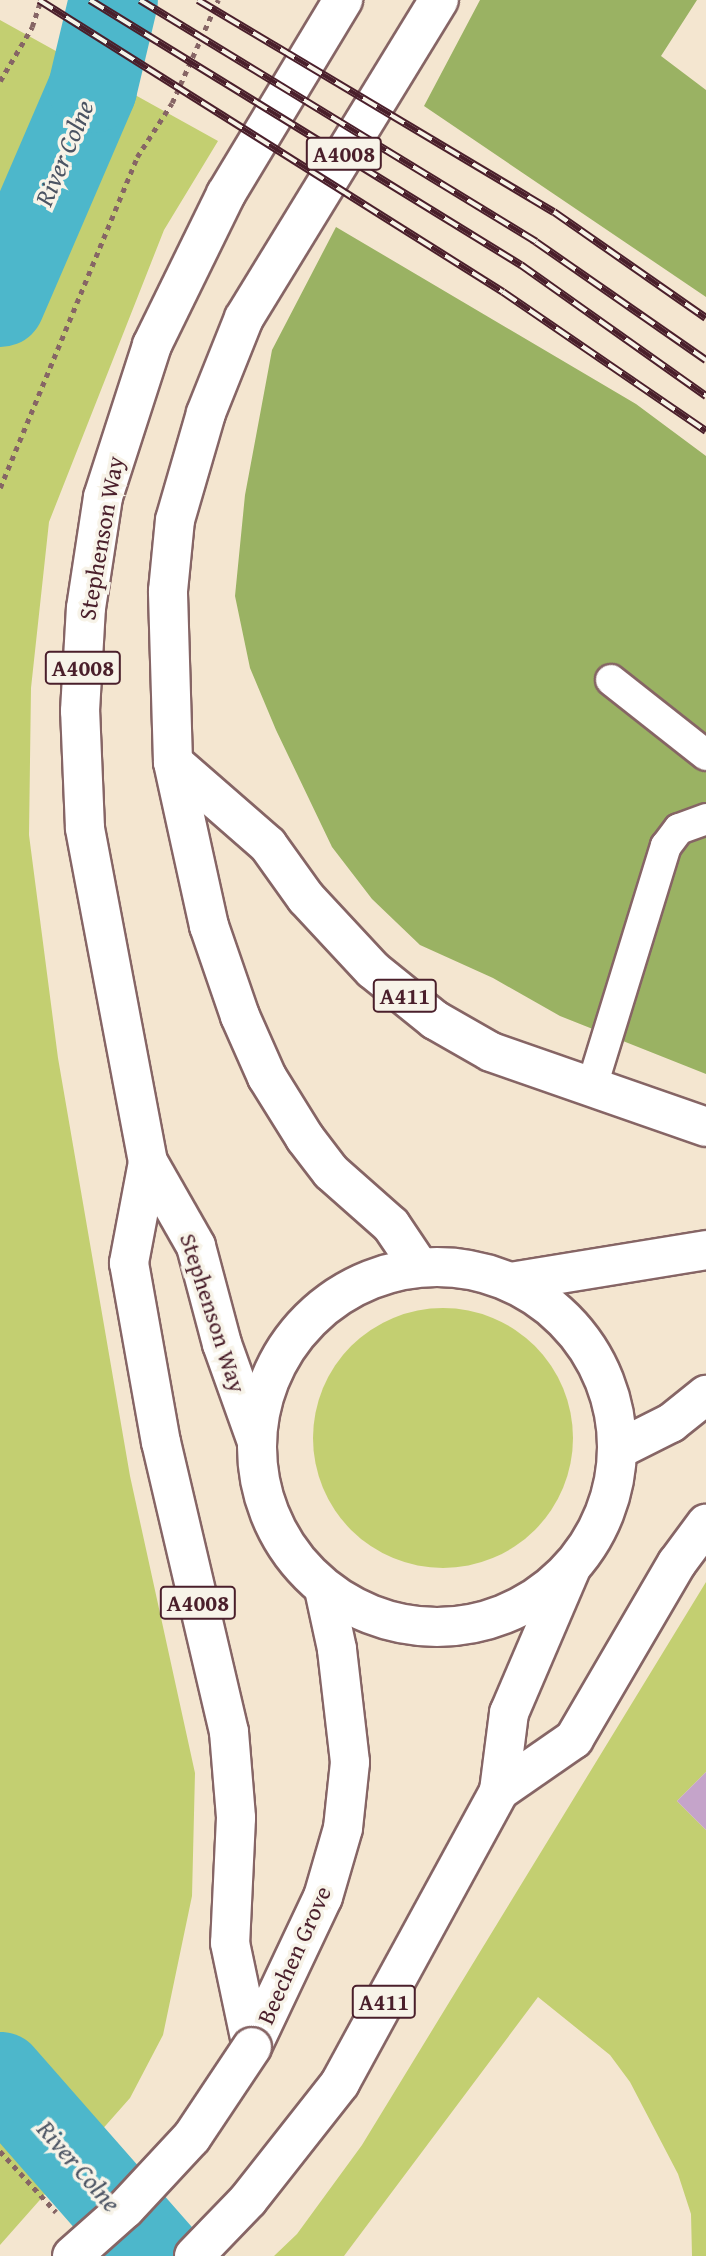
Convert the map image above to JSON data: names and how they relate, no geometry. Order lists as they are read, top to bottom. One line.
{"streets":{"main road":["A4008","Stephenson Way","A411","Beechen Grove"]},"crossings":[["A4008","Stephenson Way"],["A4008","A411"],["A4008","Beechen Grove"]],"water":["River Colne"]}
